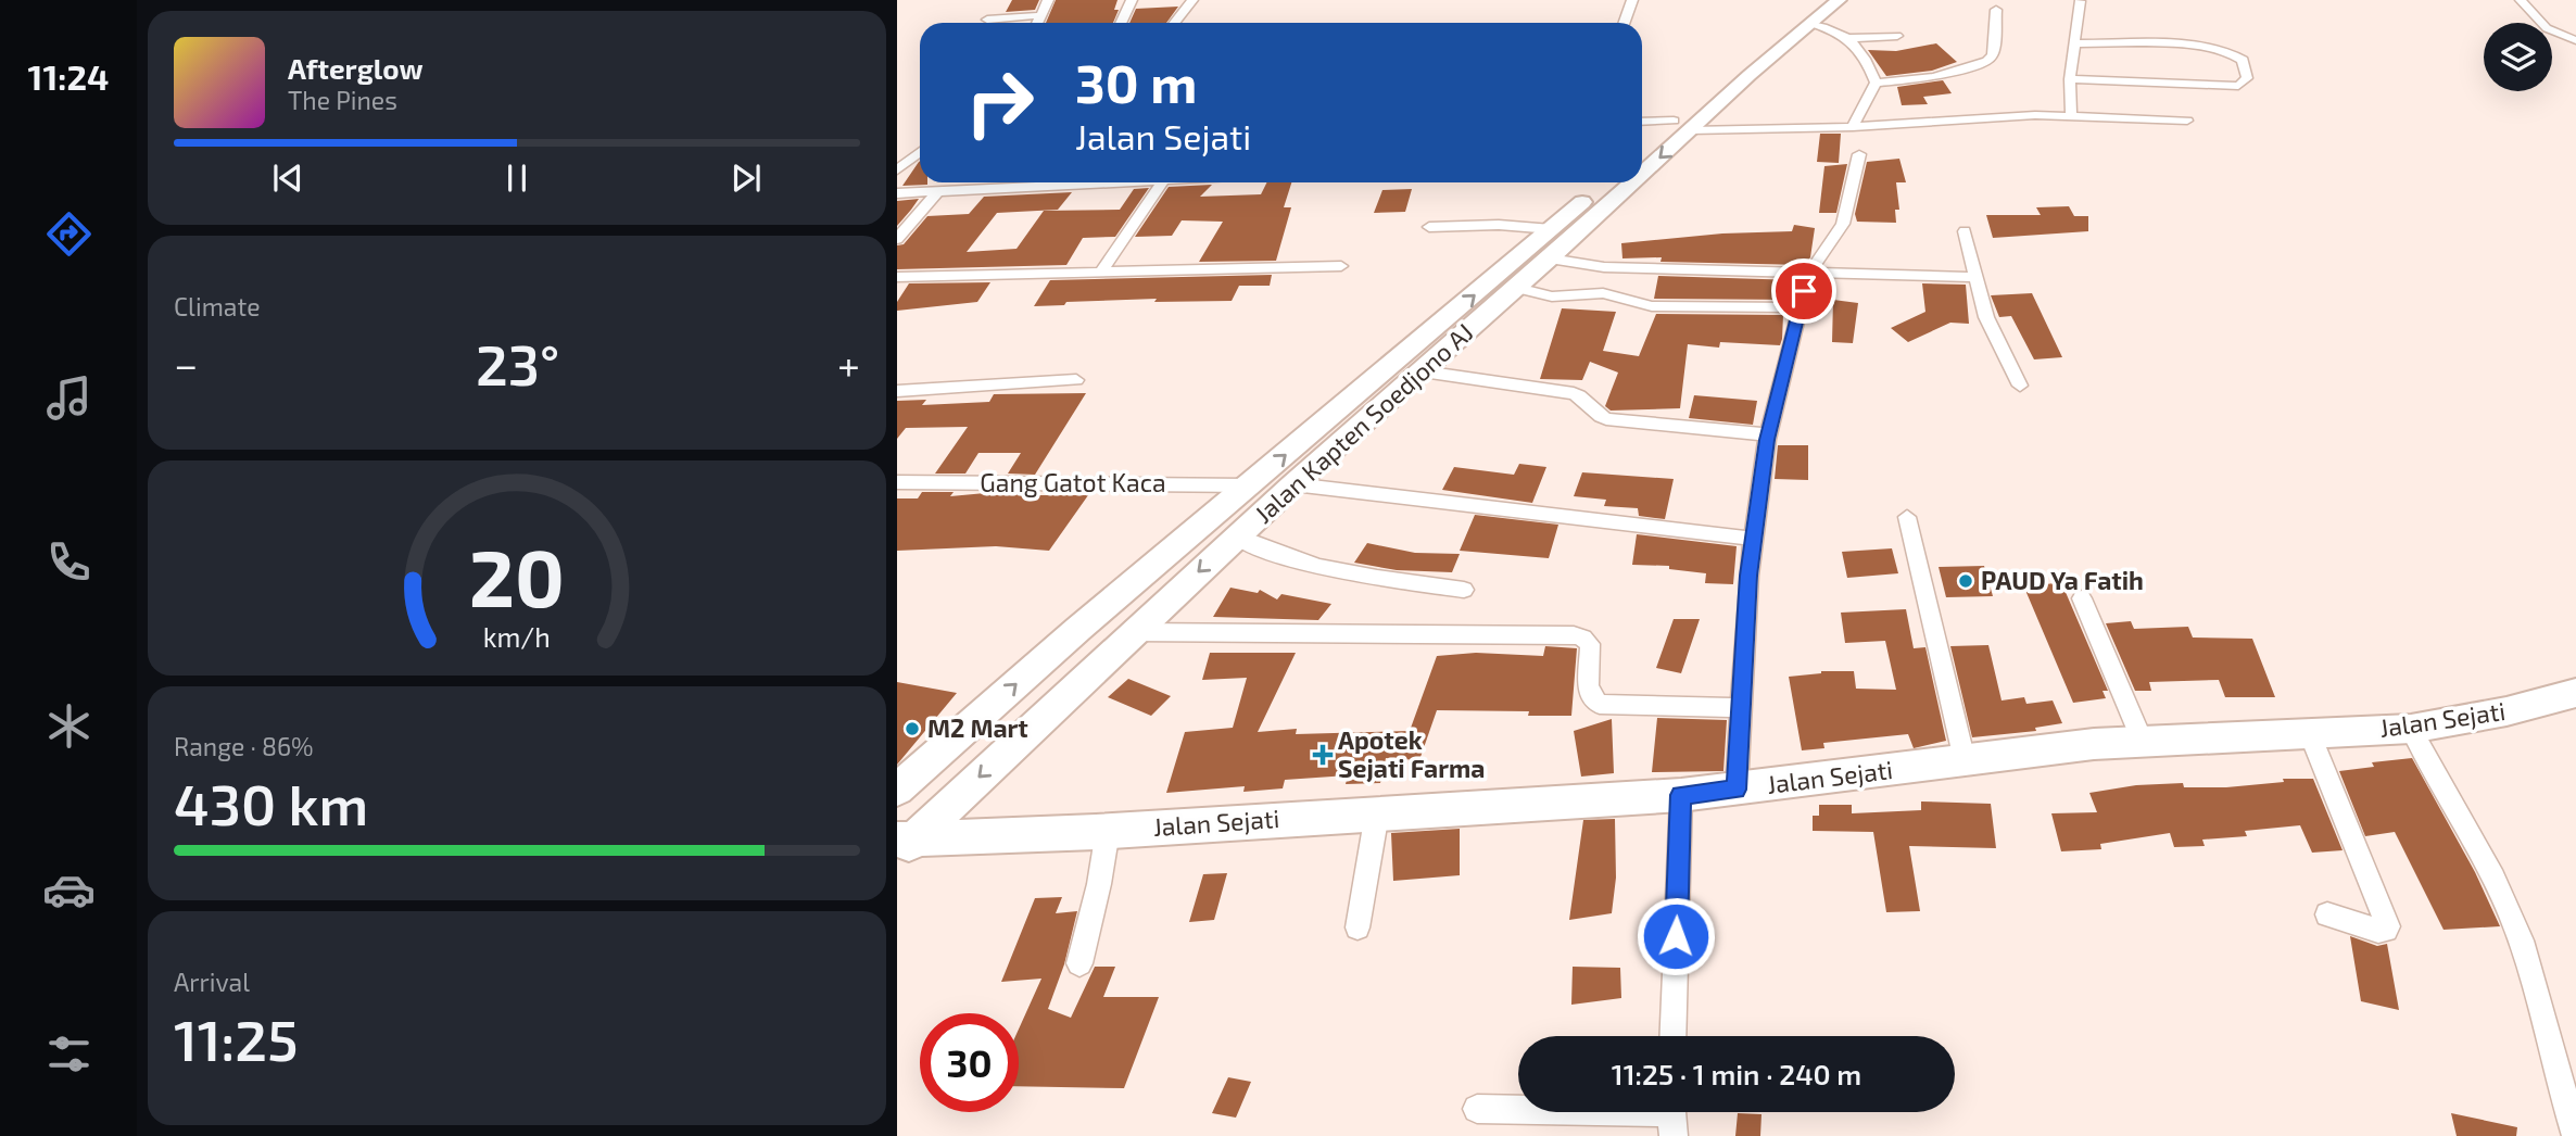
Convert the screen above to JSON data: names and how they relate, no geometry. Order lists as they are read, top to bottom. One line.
{"streets":{"main road":["Jalan Kapten Soedjono AJ","Jalan Sejati"],"street":["Gang Gatot Kaca"]},"crossings":[["Jalan Kapten Soedjono AJ","Gang Gatot Kaca"],["Jalan Kapten Soedjono AJ","Jalan Sejati"]],"places":{"other":["PAUD Ya Fatih","M2 Mart"],"health":["Apotek Sejati Farma"]},"page":{"tabs":"11:24","turn":["30 m","Jalan Sejati"],"song":["Afterglow","The Pines"],"tile":["Climate",["Range · 86%","430 km"],["Arrival","11:25"]],"heat":["−","23°","+"],"limit":"30","trip":"11:25 · 1 min · 240 m","gauge":["20","km/h"]}}
